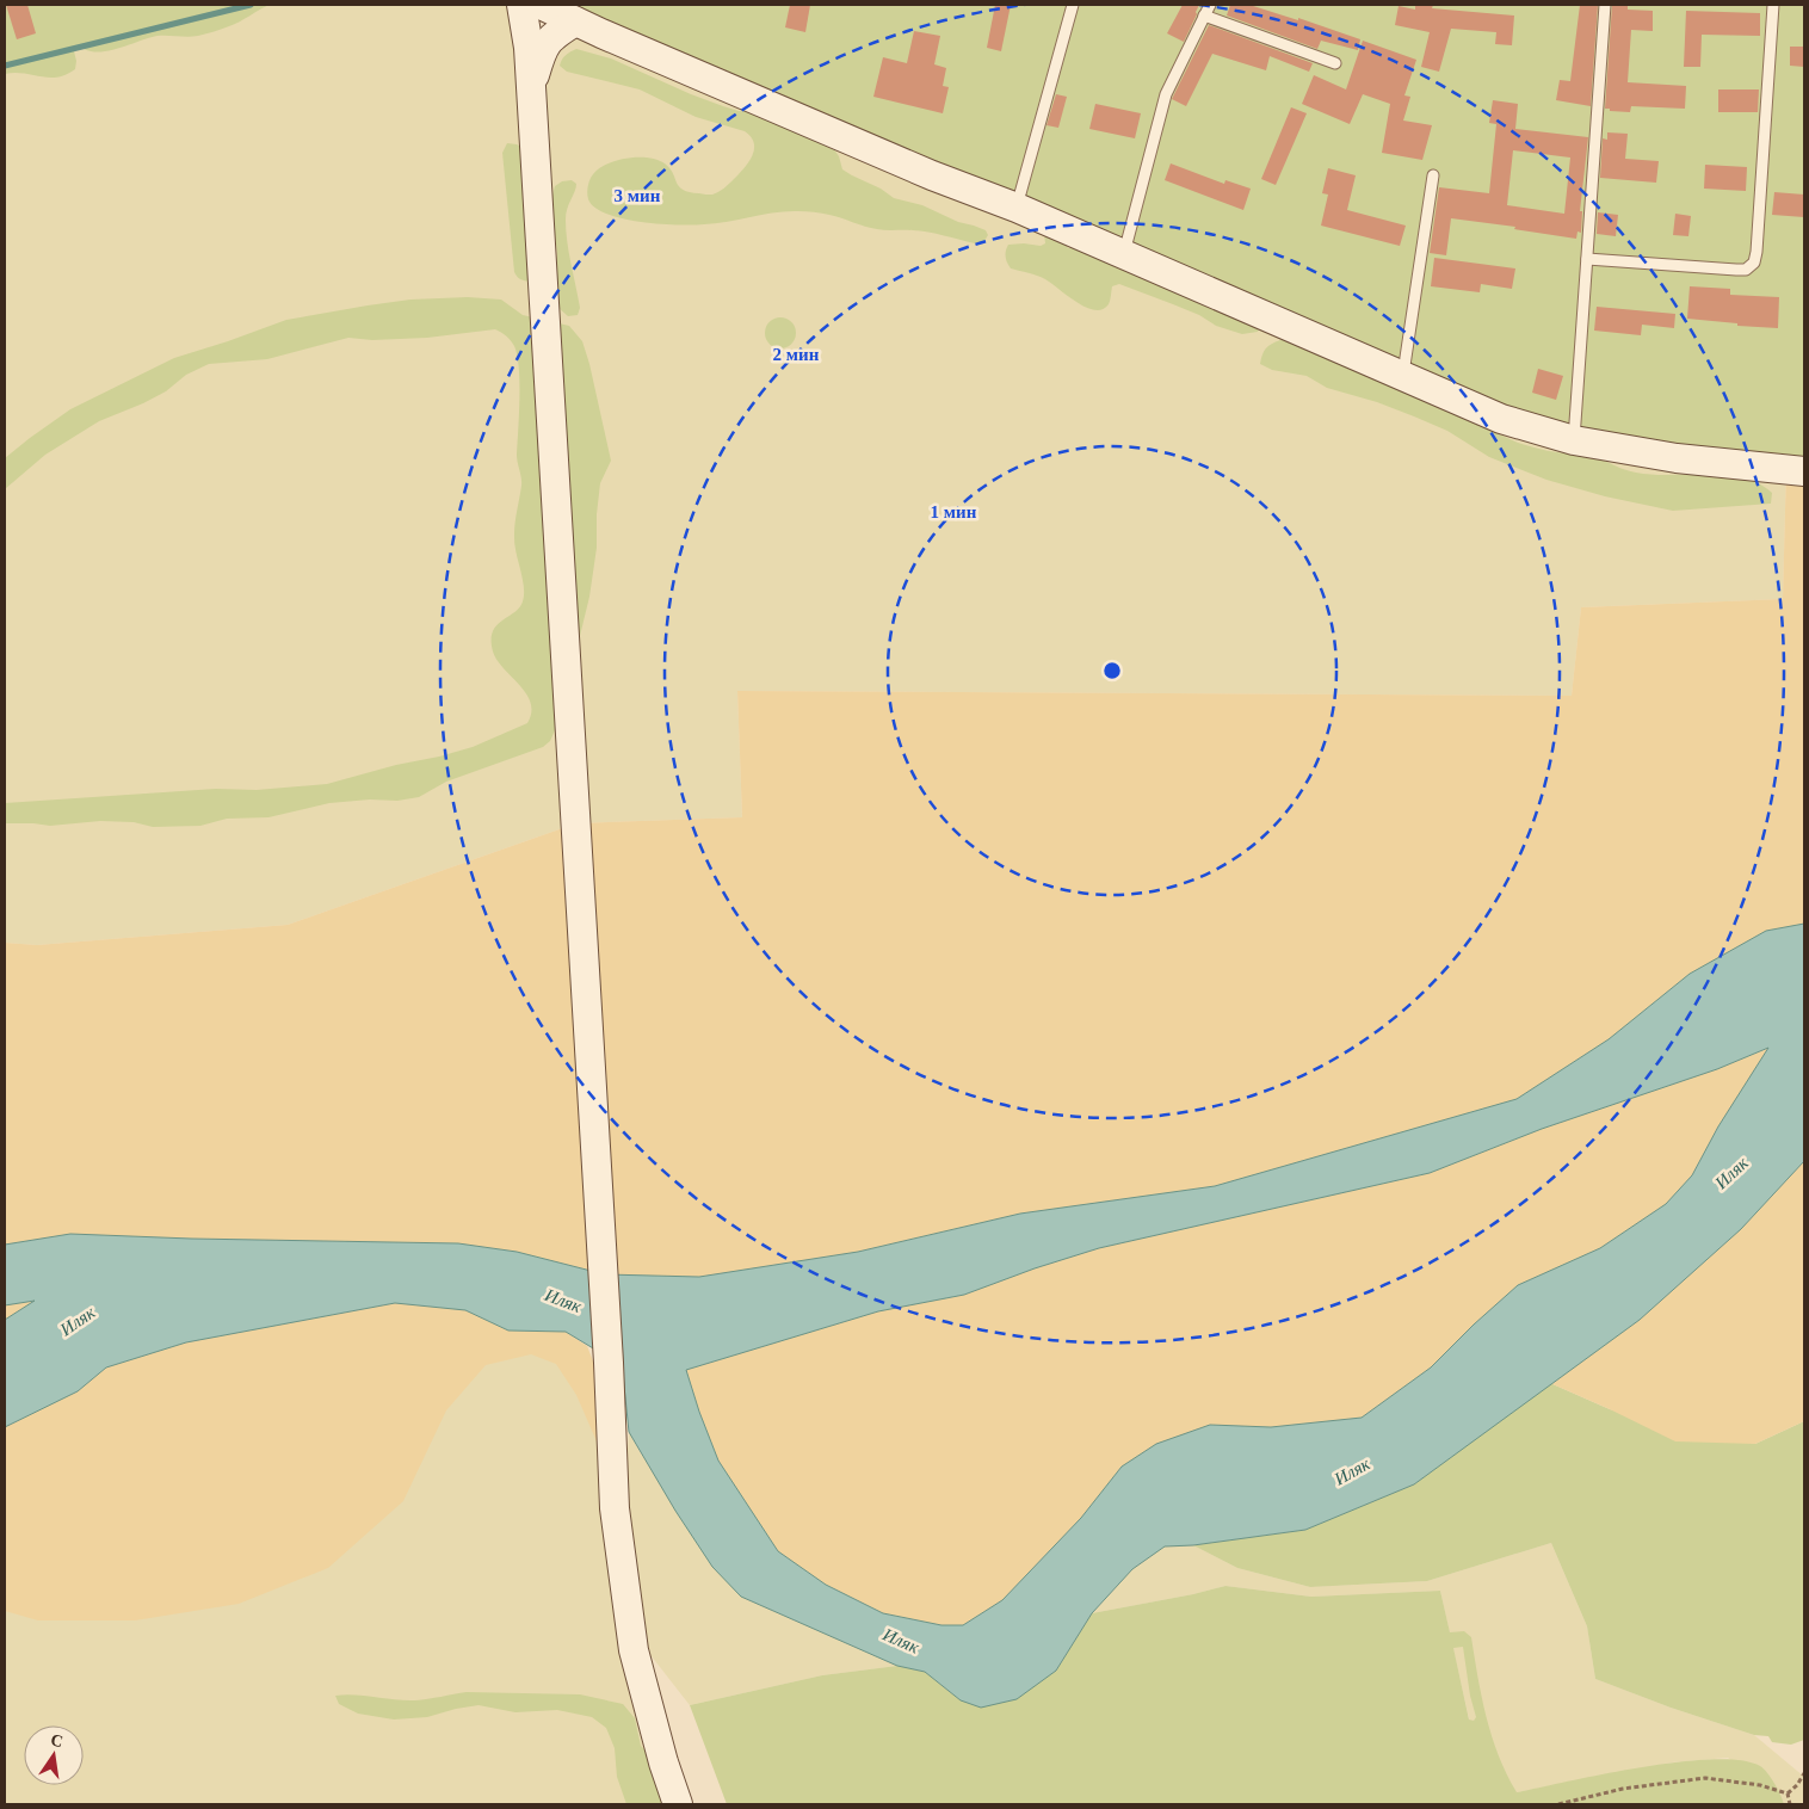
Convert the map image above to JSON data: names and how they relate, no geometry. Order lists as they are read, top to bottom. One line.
{"water":["Иляк"],"north":"top","rings":["3 мин","2 мин","1 мин"]}
